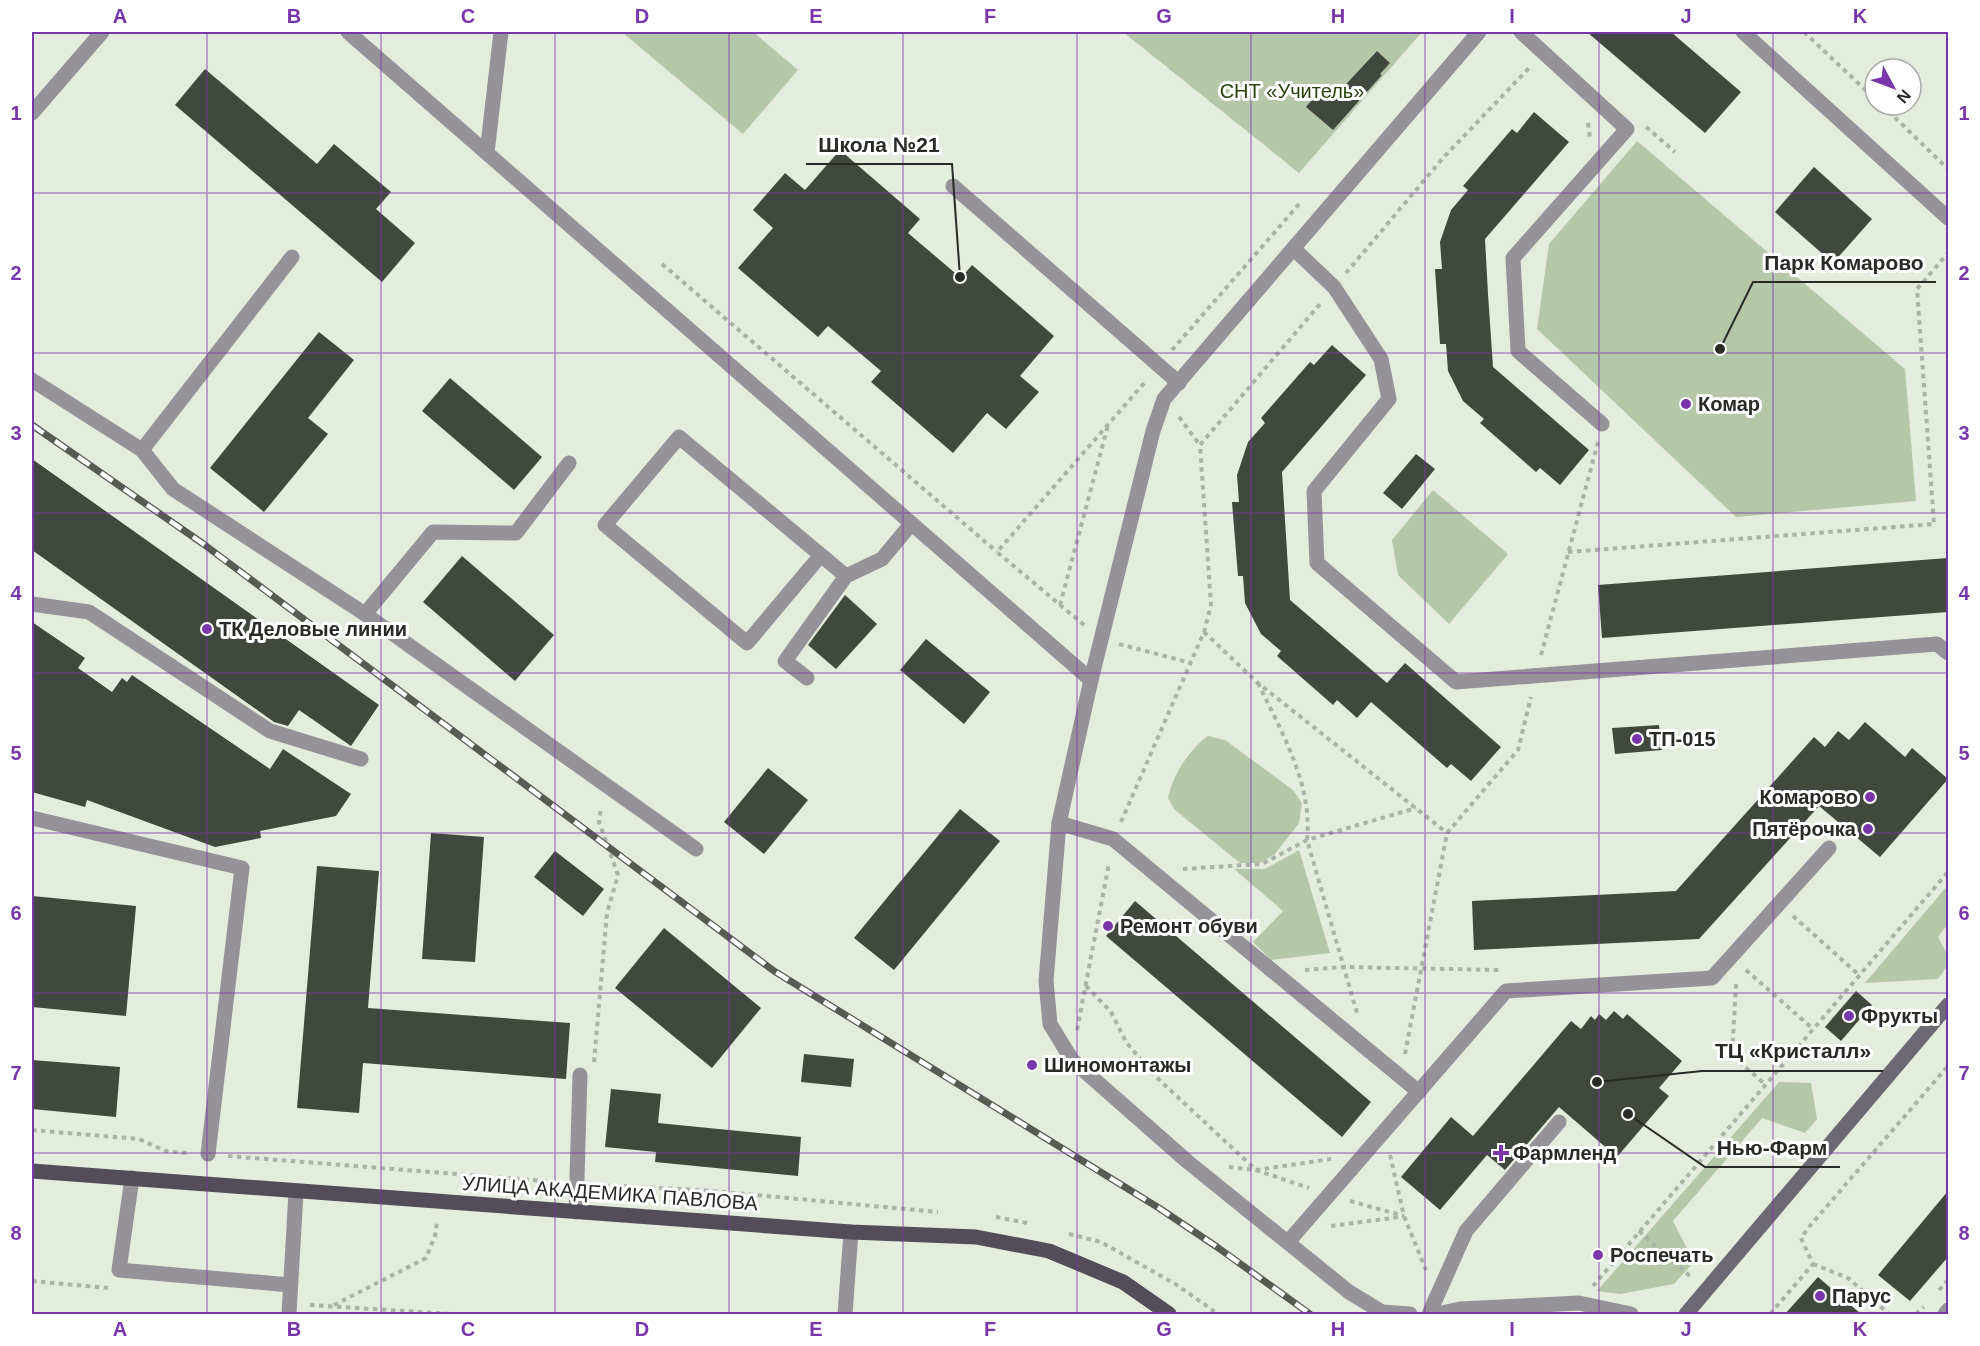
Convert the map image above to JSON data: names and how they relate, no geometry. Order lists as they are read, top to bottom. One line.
{"streets":{"main road":["УЛИЦА АКАДЕМИКА ПАВЛОВА"]},"parks":["СНТ «Учитель»"],"places":{"other":["Школа №21","Парк Комарово","Комар","ТК Деловые линии","ТП-015","Комарово","Пятёрочка","Ремонт обуви","Фрукты","Шиномонтажы","ТЦ «Кристалл»","Нью-Фарм","Роспечать","Парус"],"health":["Фармленд"]},"north":"bottom right","grid":{"columns":["A","B","C","D","E","F","G","H","I","J","K"],"rows":["1","2","3","4","5","6","7","8"]}}
